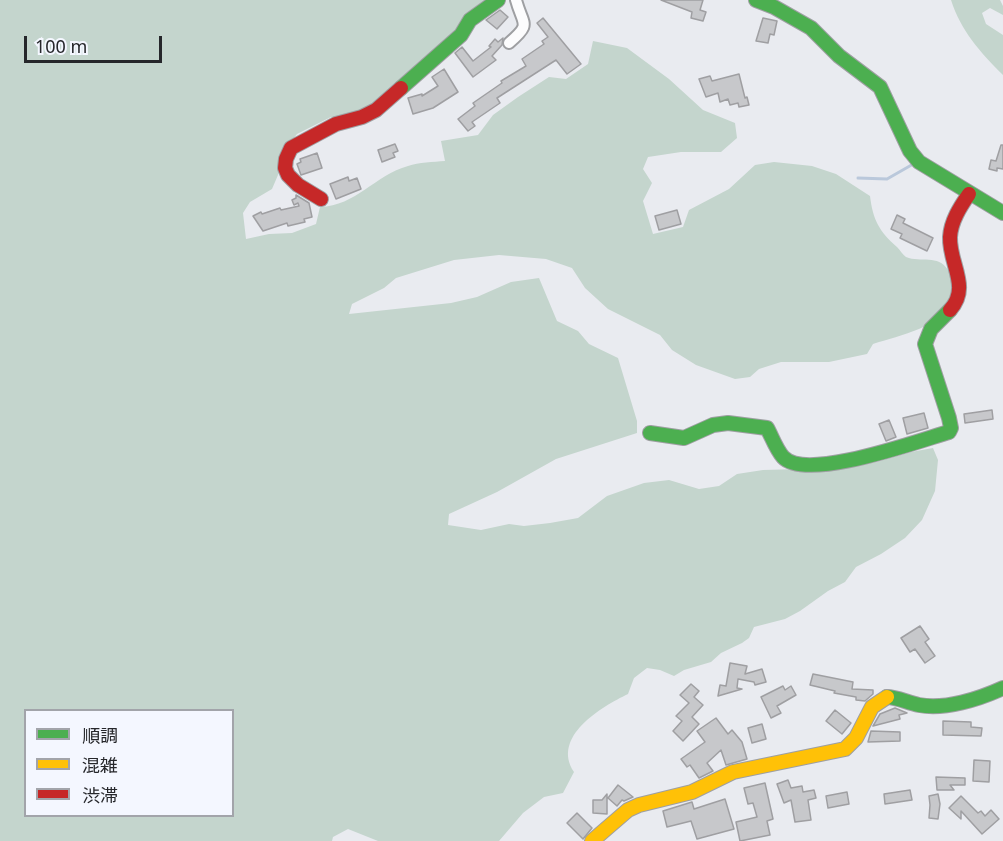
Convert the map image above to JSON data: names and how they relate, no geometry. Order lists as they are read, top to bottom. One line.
{"legend":["順調","混雑","渋滞"],"scale_bar":"100 m"}
